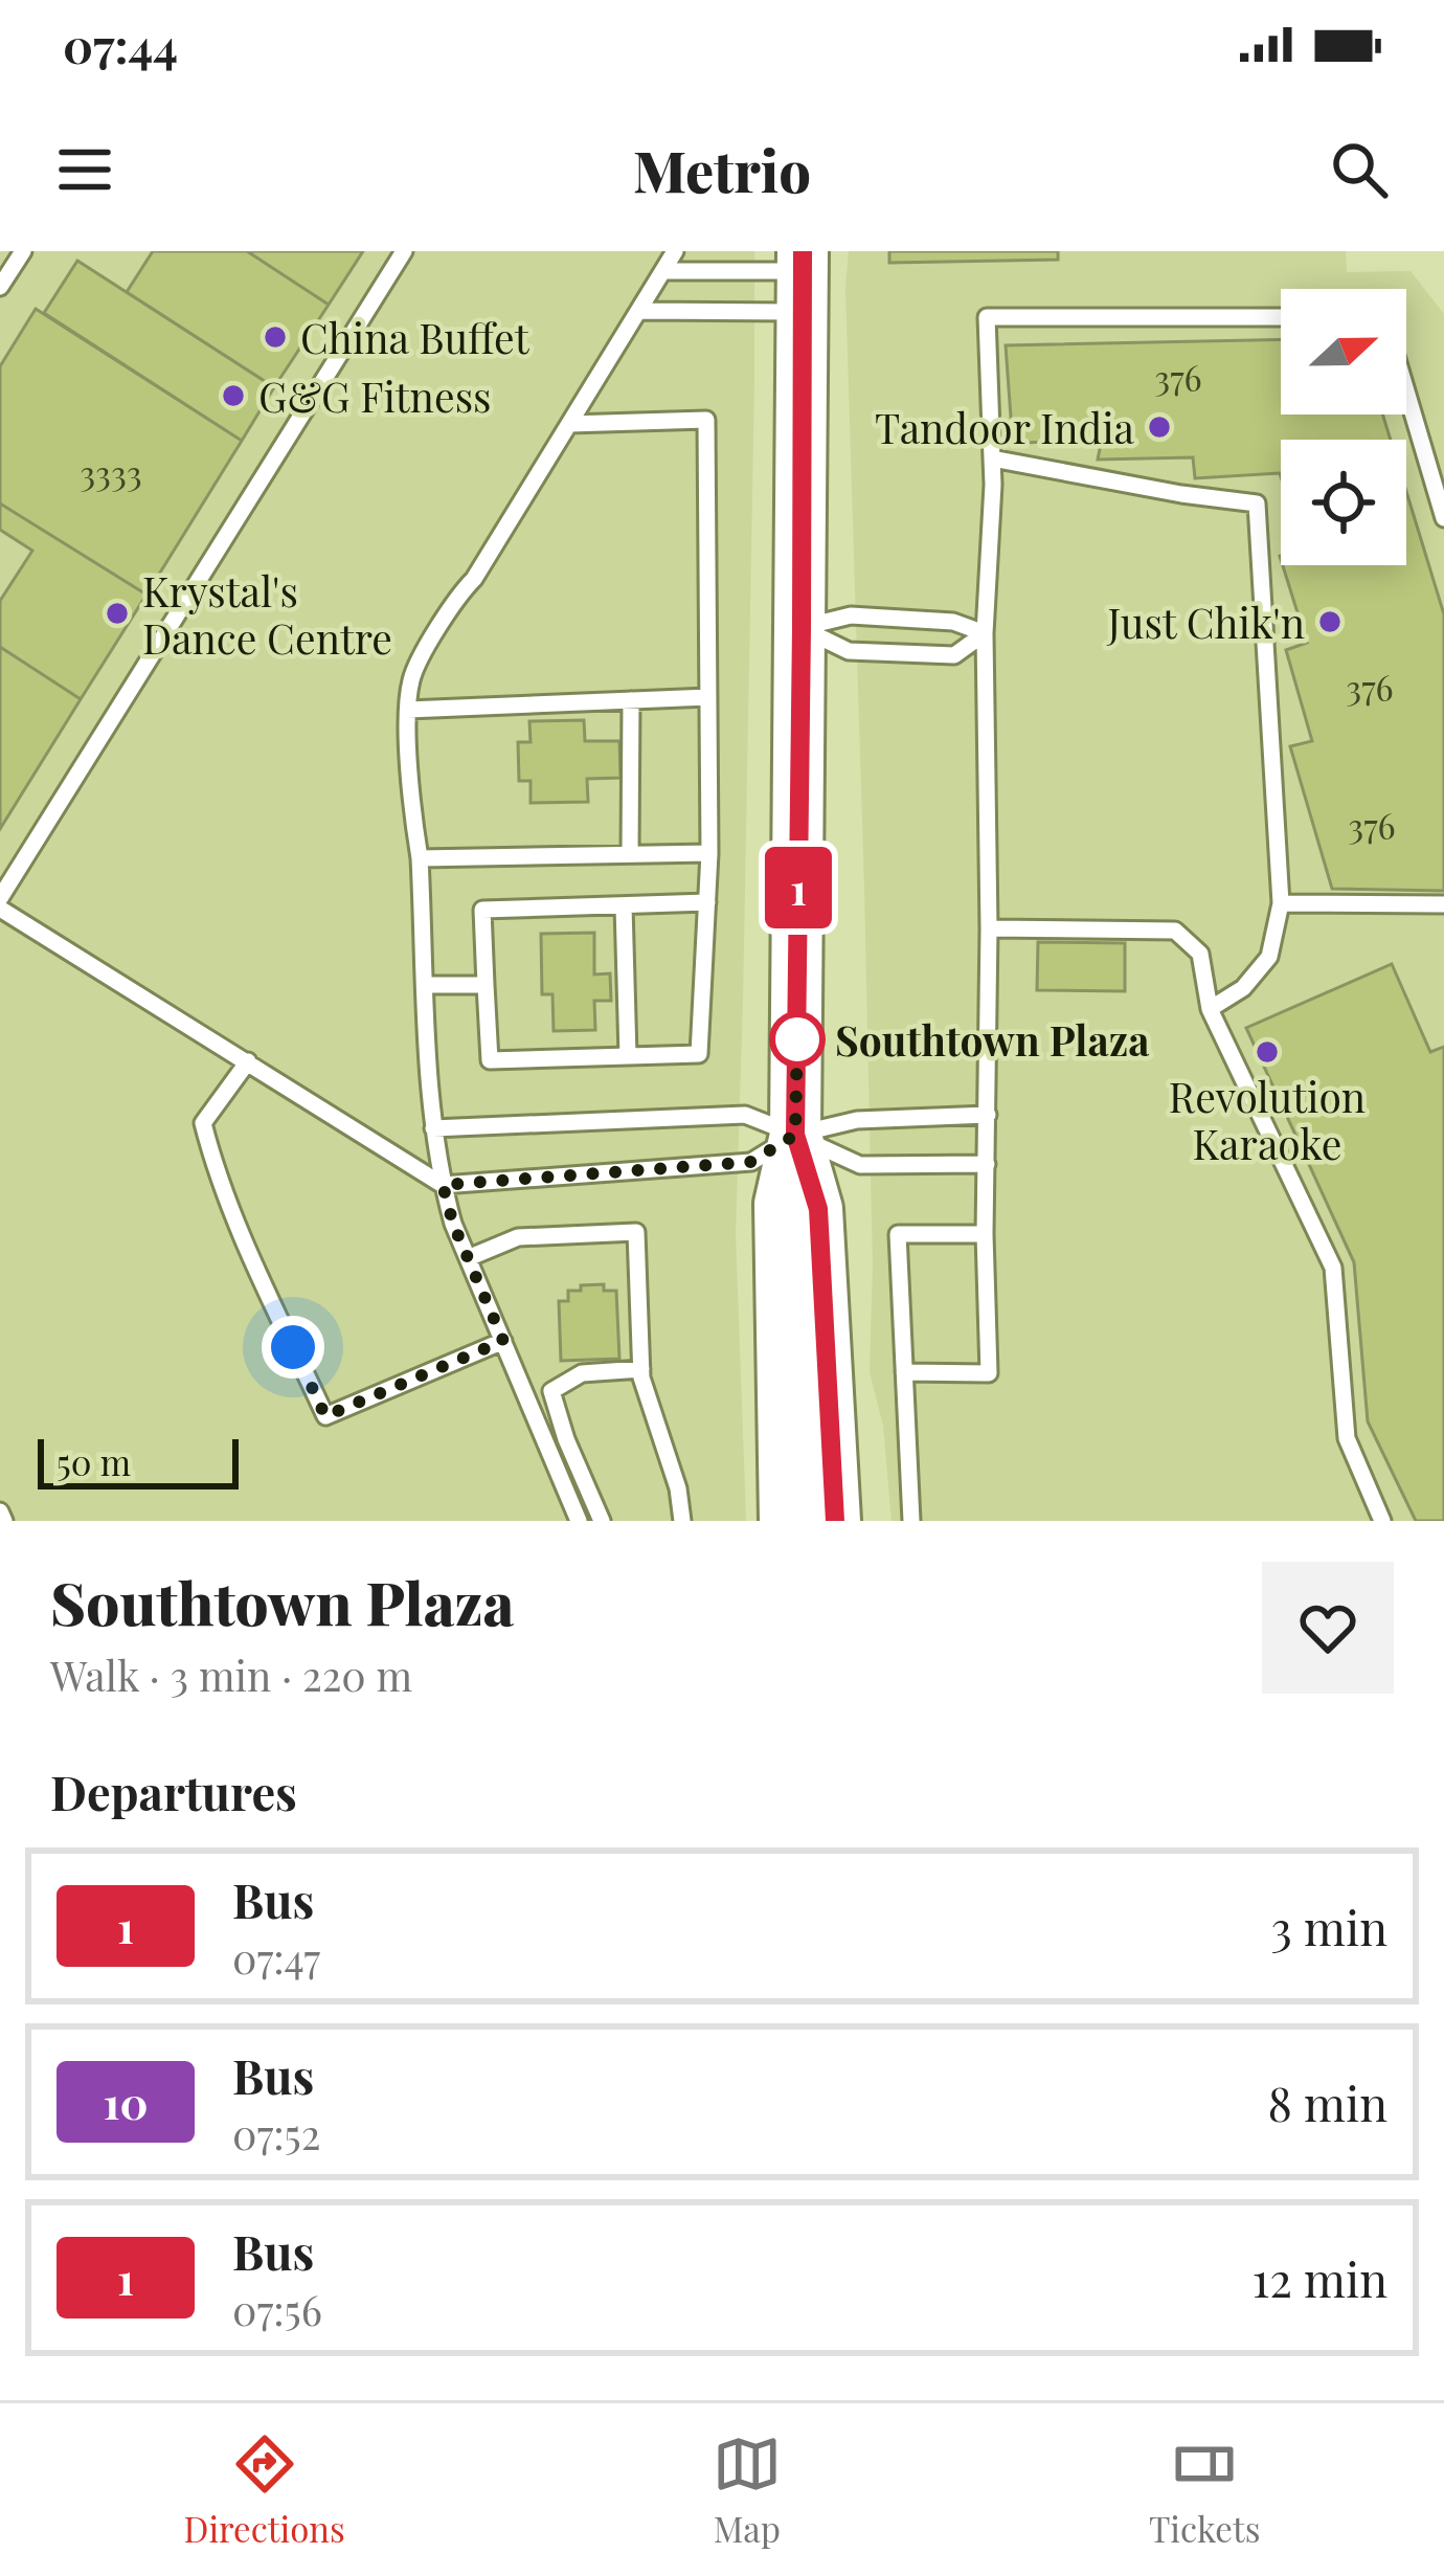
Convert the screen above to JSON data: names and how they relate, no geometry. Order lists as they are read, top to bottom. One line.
{"places":["China Buffet","G&G Fitness","Tandoor India","Krystal's Dance Centre","Just Chik'n","Southtown Plaza","Revolution Karaoke"],"lines":["bus line 1"],"house_numbers":["376","3333","376","376"],"scale_bar":"50 m","north":"right","page":{"status":"07:44","header":"Metrio","on_map":"1","scale":"50 m","heading":[["Southtown Plaza","Walk · 3 min · 220 m"],"Departures"],"list":[{"mark":"1","name":"Bus","note":"07:47","value":"3 min"},{"mark":"10","name":"Bus","note":"07:52","value":"8 min"},{"mark":"1","name":"Bus","note":"07:56","value":"12 min"}],"tabs":["Directions","Map","Tickets"]}}
